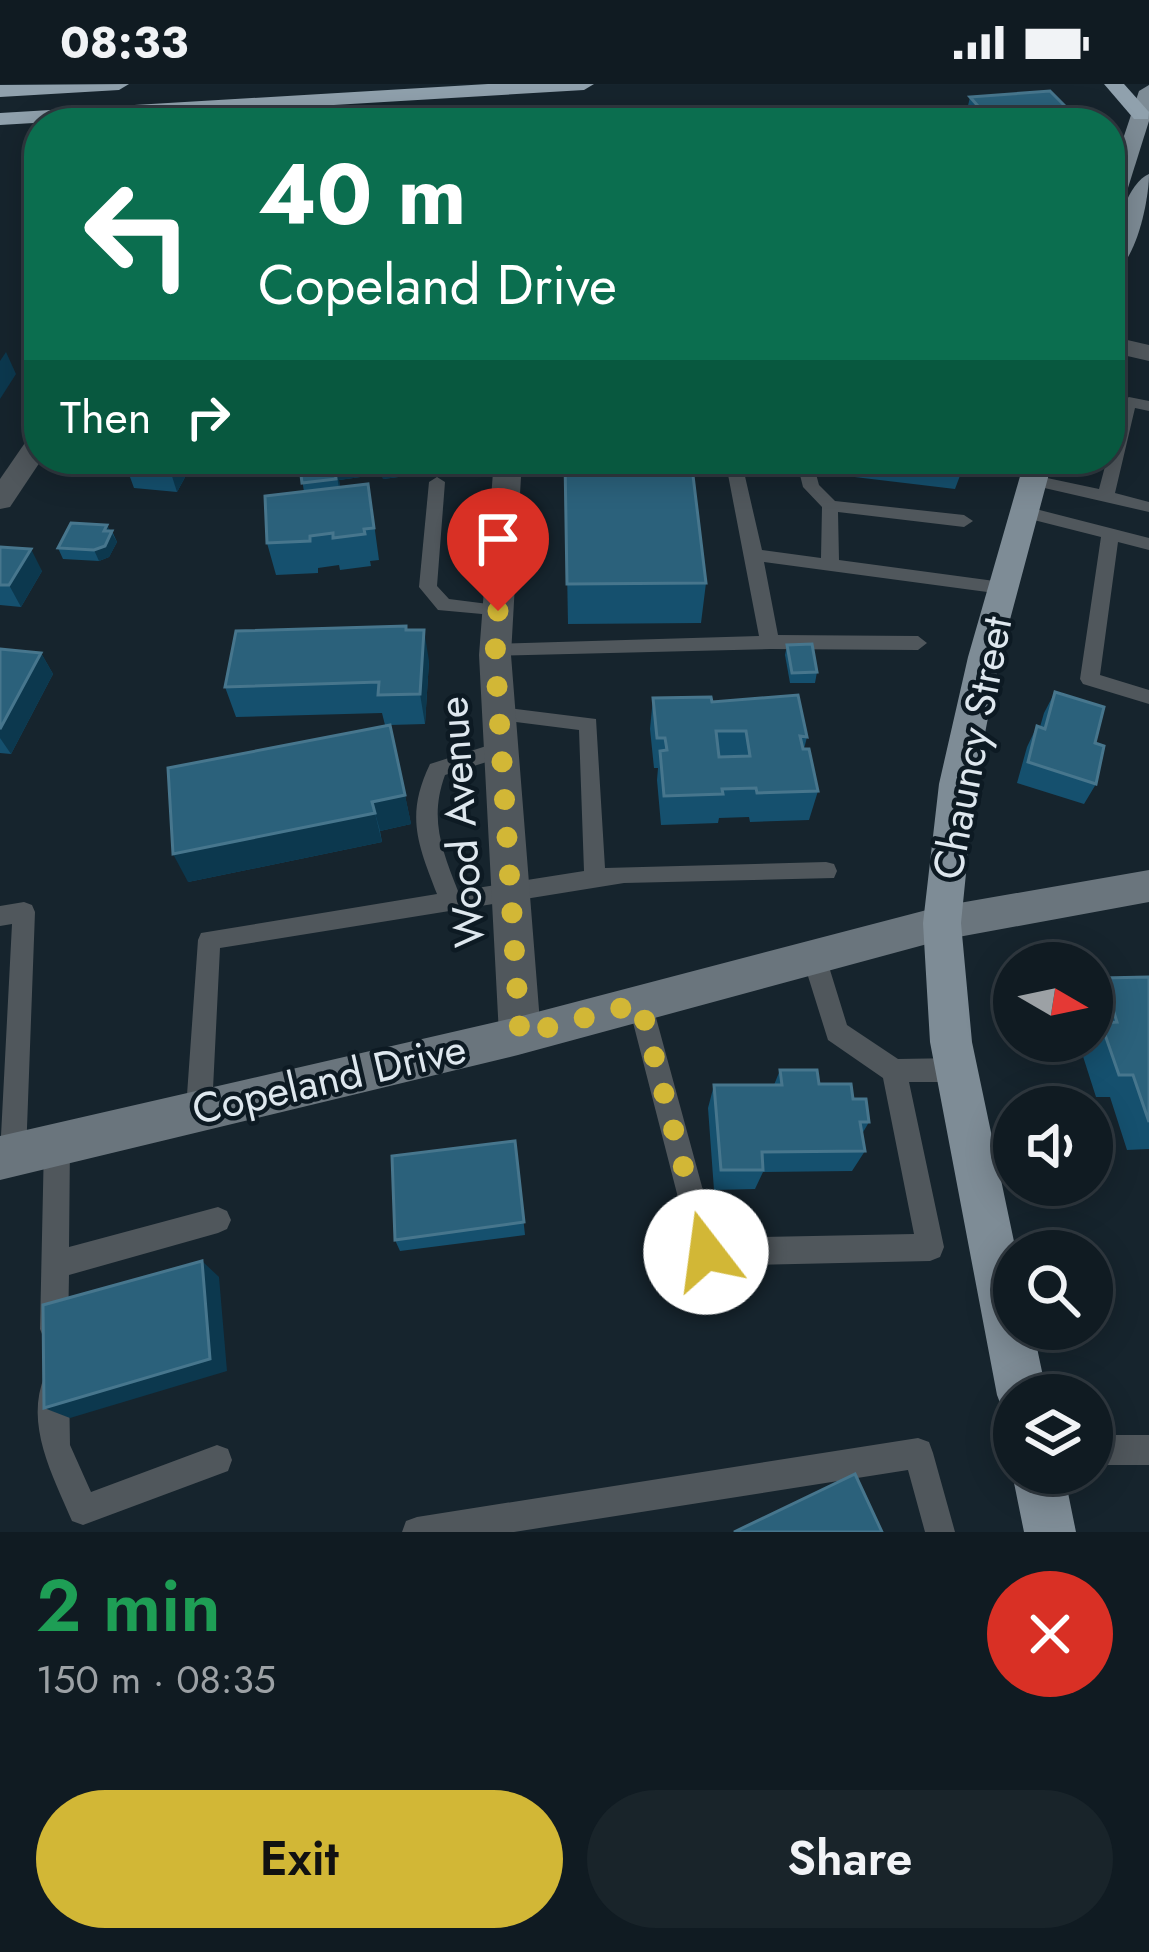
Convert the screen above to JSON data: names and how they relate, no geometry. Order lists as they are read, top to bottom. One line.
{"streets":{"main road":["Chauncy Street","Copeland Drive"],"street":["Wood Avenue"]},"crossings":[["Chauncy Street","Copeland Drive"],["Wood Avenue","Copeland Drive"]],"north":"right","page":{"status":"08:33","turn":["40 m","Copeland Drive"],"then":"Then","heading":["2 min","150 m · 08:35"],"buttons":["Exit","Share"]}}
